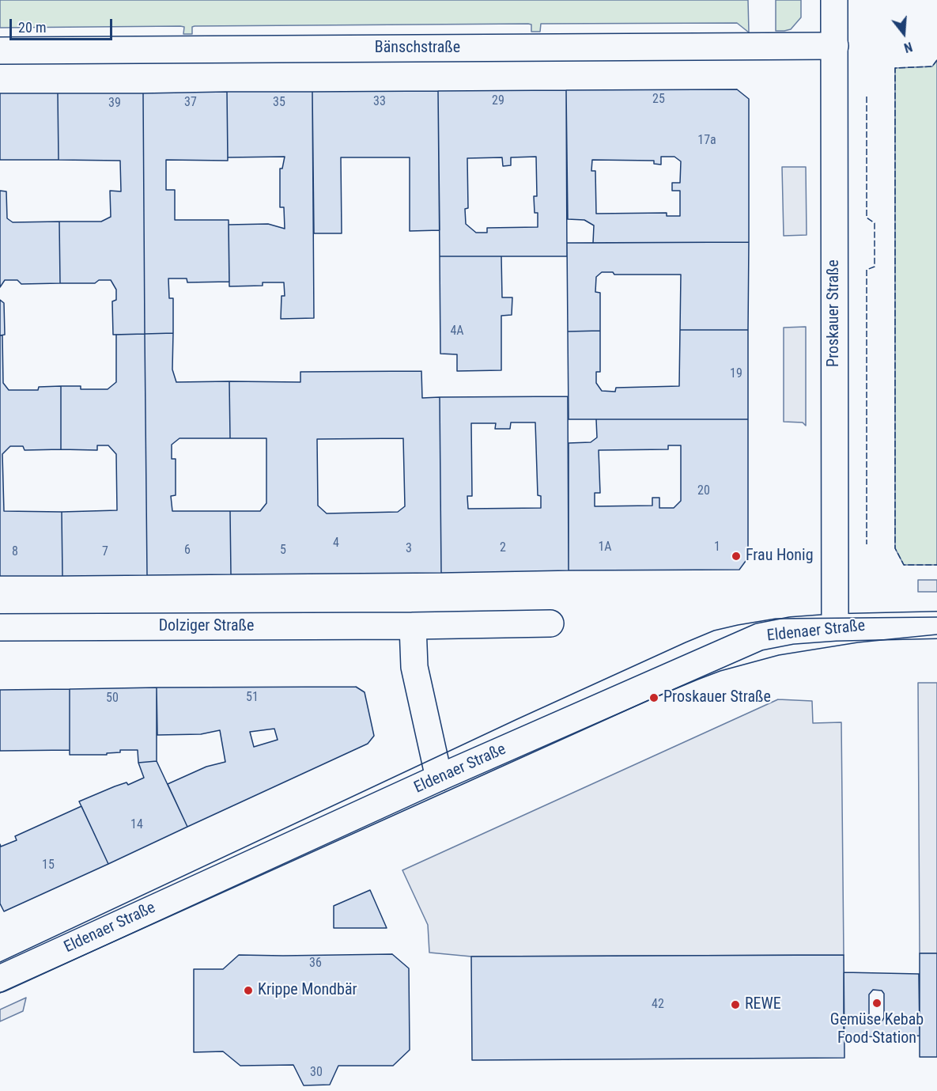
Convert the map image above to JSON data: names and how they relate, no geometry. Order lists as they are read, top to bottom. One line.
{"streets":{"street":["Bänschstraße","Proskauer Straße","Dolziger Straße","Eldenaer Straße"]},"crossings":[["Bänschstraße","Proskauer Straße"],["Proskauer Straße","Eldenaer Straße"]],"places":["Frau Honig","Proskauer Straße","Krippe Mondbär","Gemüse Kebab Food Station","REWE"],"house_numbers":["25","29","33","37","35","39","17a","4A","19","20","4","1A","1","2","3","6","5","8","7","51","50","14","15","36","42","30"],"scale_bar":"20 m","north":"bottom"}
